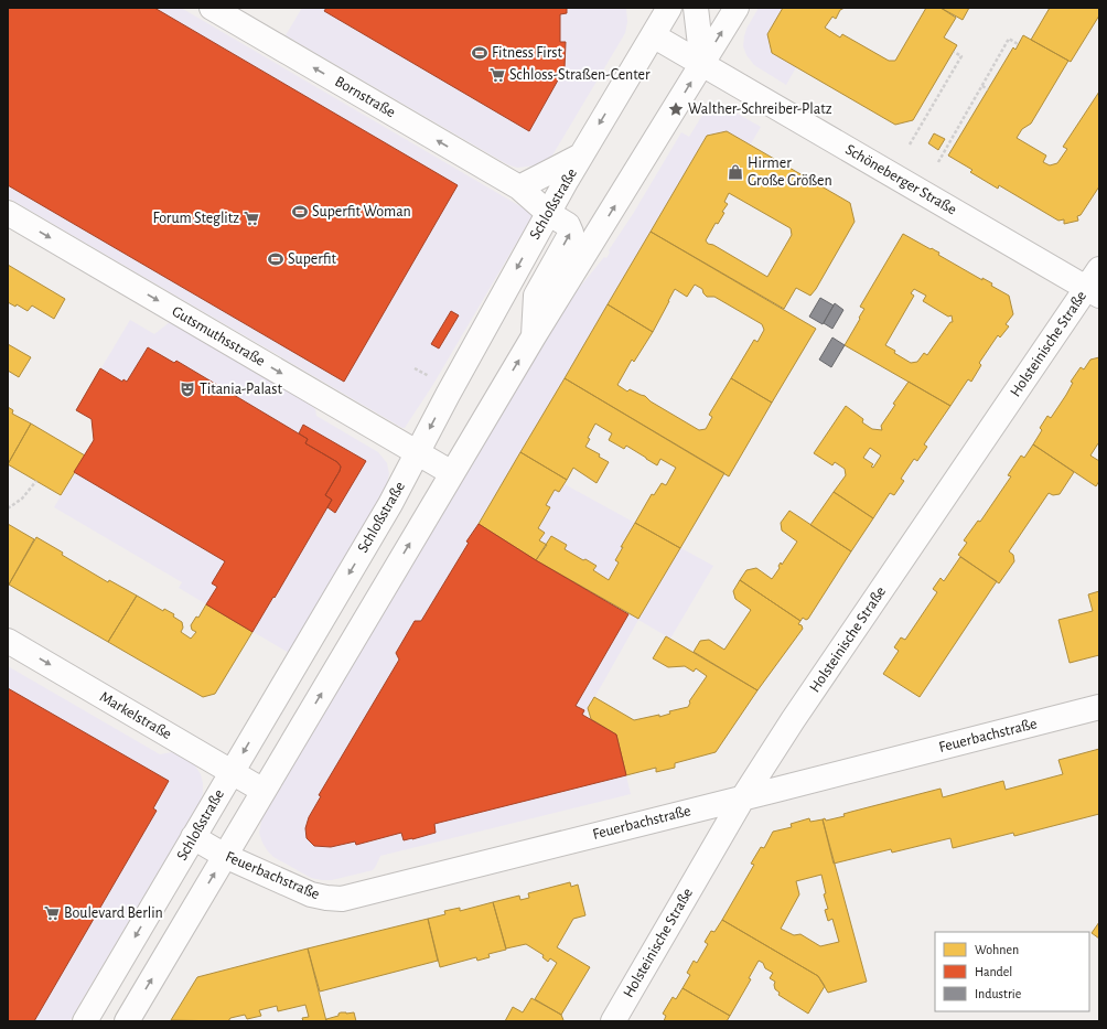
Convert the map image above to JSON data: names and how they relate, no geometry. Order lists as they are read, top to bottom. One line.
{"streets":{"street":["Bornstraße","Schöneberger Straße","Schloßstraße","Gutsmuthsstraße","Holsteinische Straße","Markelstraße","Feuerbachstraße"]},"crossings":[["Bornstraße","Schloßstraße"],["Schöneberger Straße","Holsteinische Straße"],["Schloßstraße","Gutsmuthsstraße"],["Schloßstraße","Markelstraße"],["Schloßstraße","Feuerbachstraße"],["Holsteinische Straße","Feuerbachstraße"]],"one_way":["Bornstraße","Gutsmuthsstraße","Markelstraße"],"places":{"sports":["Fitness First","Superfit Woman","Superfit"],"supermarket":["Schloss-Straßen-Center","Forum Steglitz","Boulevard Berlin"],"place":["Walther-Schreiber-Platz"],"shop":["Hirmer Große Größen"],"theatre":["Titania-Palast"]},"legend":["Wohnen","Handel","Industrie"]}
